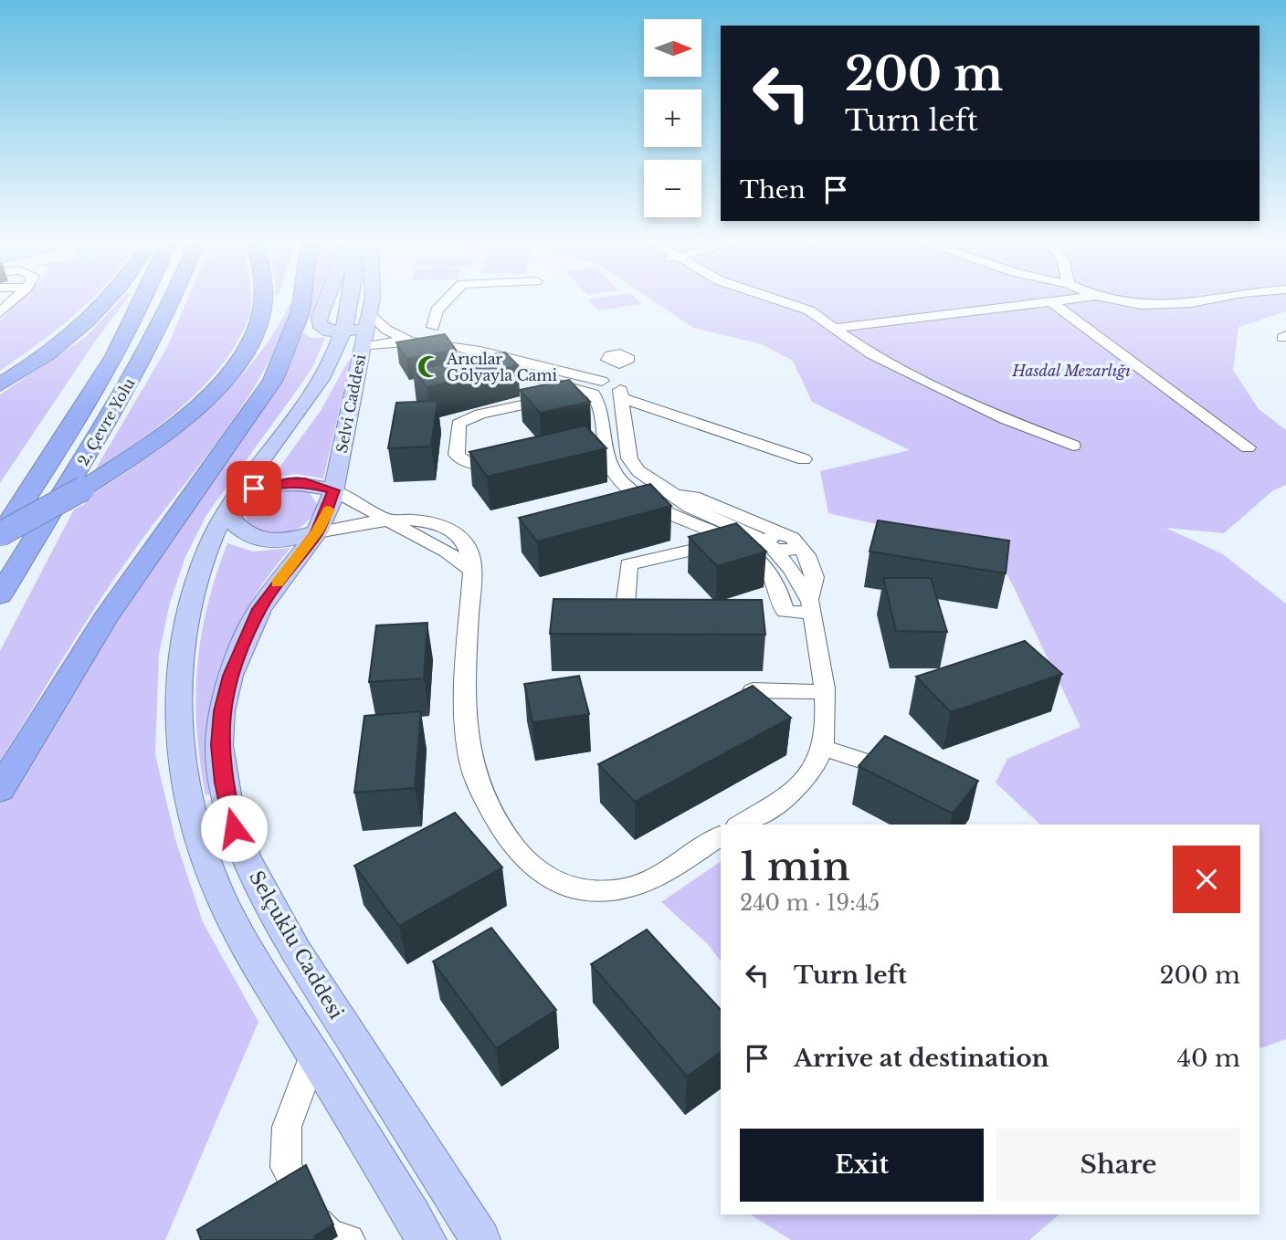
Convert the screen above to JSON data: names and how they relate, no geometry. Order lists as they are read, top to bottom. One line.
{"streets":{"highway":["2. Çevre Yolu"],"main road":["Selvi Caddesi","Selçuklu Caddesi"]},"crossings":[["Selvi Caddesi","Selçuklu Caddesi"]],"parks":["Hasdal Mezarlığı"],"places":{"mosque":["Arıcılar Gölyayla Cami"]},"north":"right","page":{"map_buttons":["+","−"],"turn":["200 m","Turn left"],"then":"Then","heading":["1 min","240 m · 19:45"],"list":[{"name":"Turn left","value":"200 m"},{"name":"Arrive at destination","value":"40 m"}],"buttons":["Exit","Share"]}}
